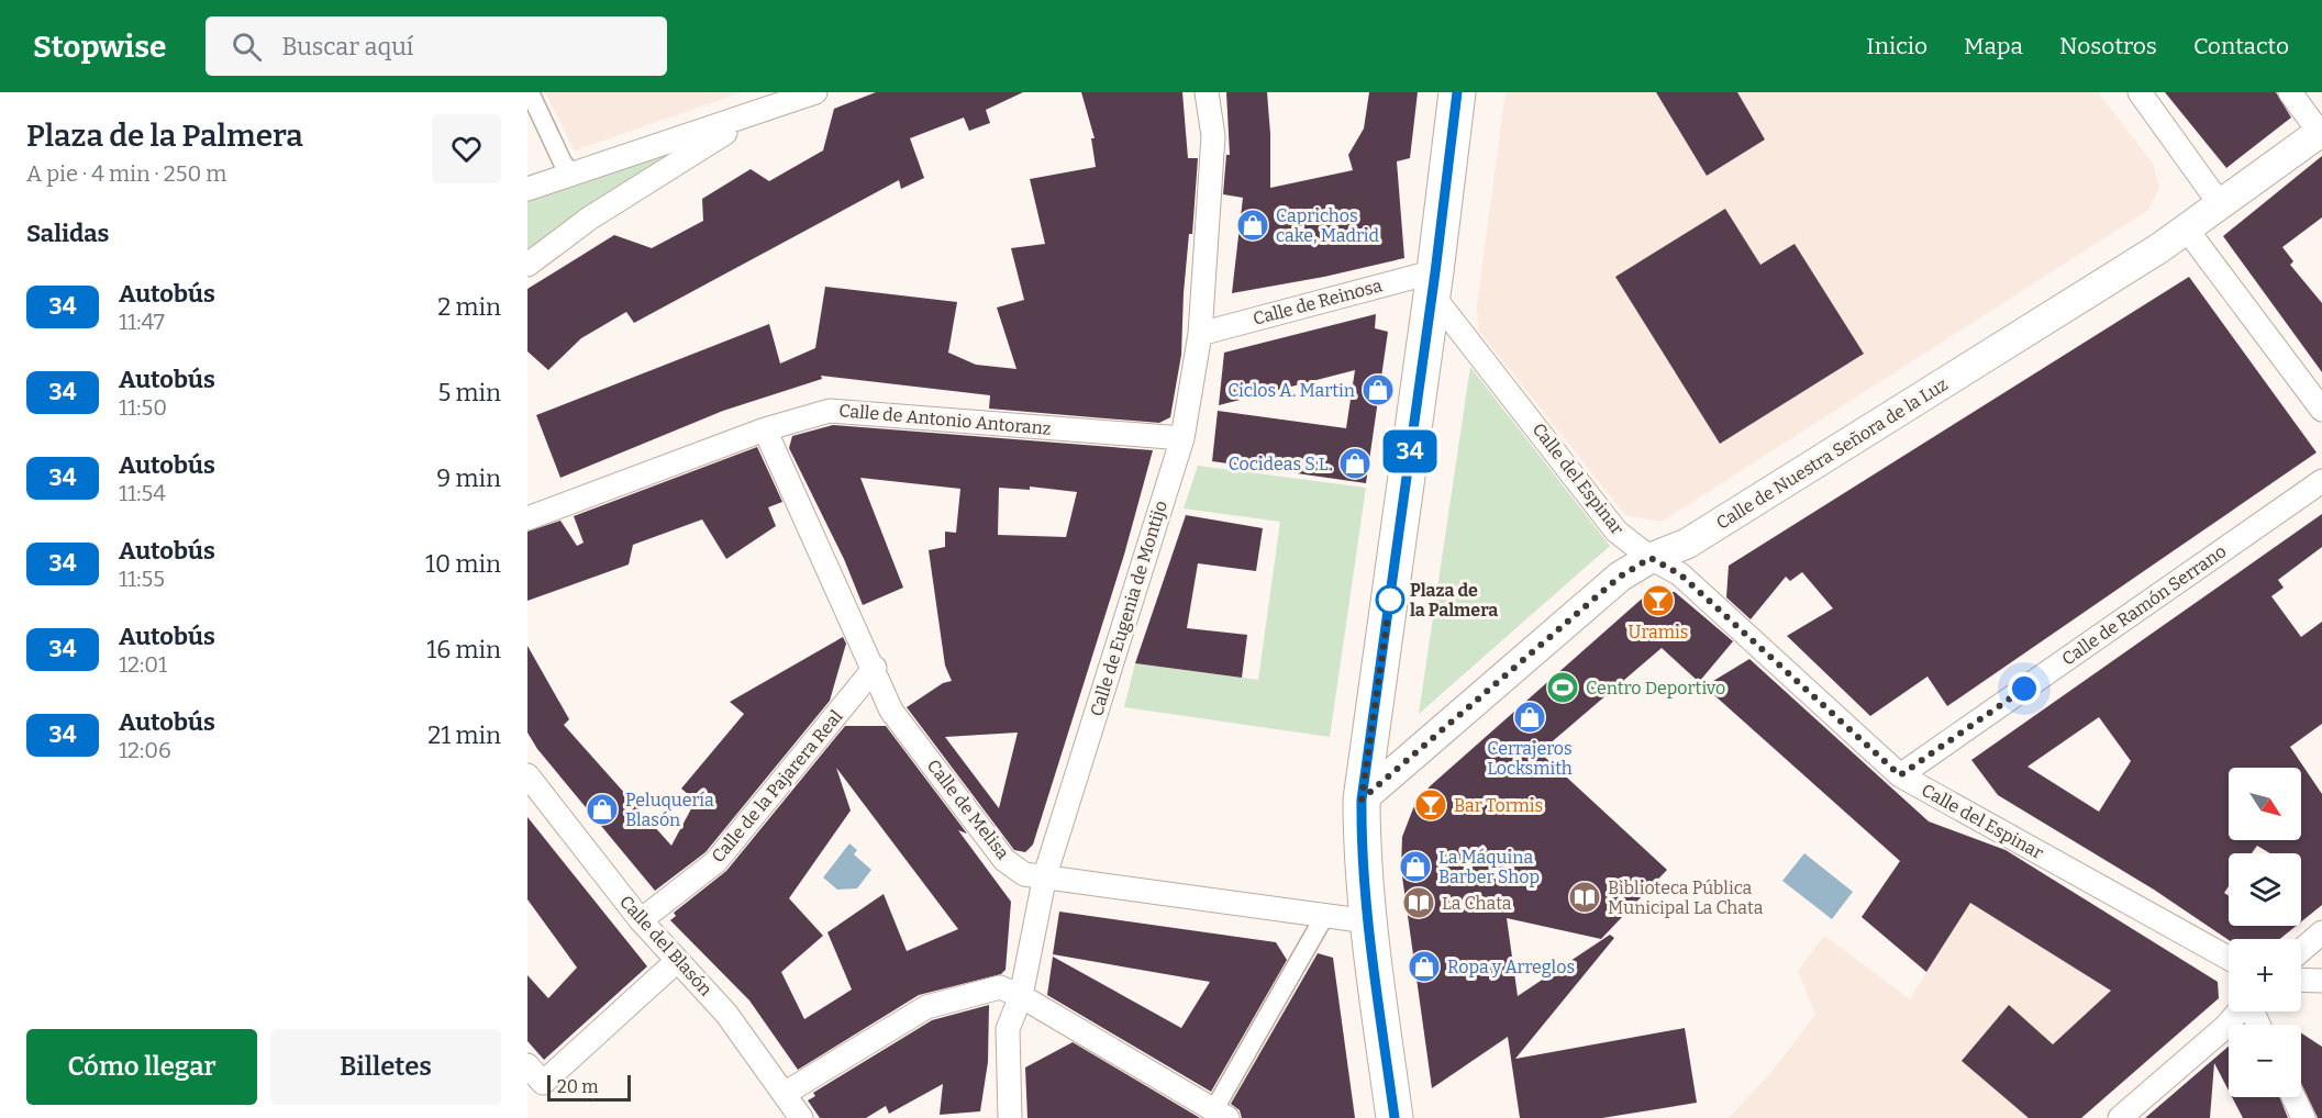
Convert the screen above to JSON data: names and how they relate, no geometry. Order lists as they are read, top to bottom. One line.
{"streets":{"street":["Calle de Reinosa","Calle de Antonio Antoranz","Calle de Nuestra Señora de la Luz","Calle del Espinar","Calle de Ramón Serrano","Calle de Eugenia de Montijo","Calle de la Pajarera Real","Calle de Melisa","Calle del Blasón"]},"crossings":[["Calle de Reinosa","Calle del Espinar"],["Calle de Reinosa","Calle de Eugenia de Montijo"],["Calle de Antonio Antoranz","Calle de Eugenia de Montijo"],["Calle de Antonio Antoranz","Calle de Melisa"],["Calle de Nuestra Señora de la Luz","Calle del Espinar"],["Calle del Espinar","Calle de Ramón Serrano"],["Calle de Eugenia de Montijo","Calle de Melisa"],["Calle de la Pajarera Real","Calle de Melisa"],["Calle de la Pajarera Real","Calle del Blasón"]],"places":{"shop":["Caprichos cake, Madrid","Ciclos A. Martin","Cocideas S.L.","Cerrajeros Locksmith","Peluquería Blasón","La Máquina Barber Shop","Ropa y Arreglos"],"other":["Plaza de la Palmera"],"bar":["Uramis","Bar Tormis"],"sports":["Centro Deportivo"],"library":["Biblioteca Pública Municipal La Chata","La Chata"]},"lines":["bus line 34"],"scale_bar":"20 m","north":"bottom right","page":{"header":"Stopwise","search":"Buscar aquí","nav":["Inicio","Mapa","Nosotros","Contacto"],"heading":[["Plaza de la Palmera","A pie · 4 min · 250 m"],"Salidas"],"on_map":"34","list":[{"mark":"34","name":"Autobús","note":"11:47","value":"2 min"},{"mark":"34","name":"Autobús","note":"11:50","value":"5 min"},{"mark":"34","name":"Autobús","note":"11:54","value":"9 min"},{"mark":"34","name":"Autobús","note":"11:55","value":"10 min"},{"mark":"34","name":"Autobús","note":"12:01","value":"16 min"},{"mark":"34","name":"Autobús","note":"12:06","value":"21 min"}],"map_buttons":["+","−"],"buttons":["Cómo llegar","Billetes"],"scale":"20 m"}}
